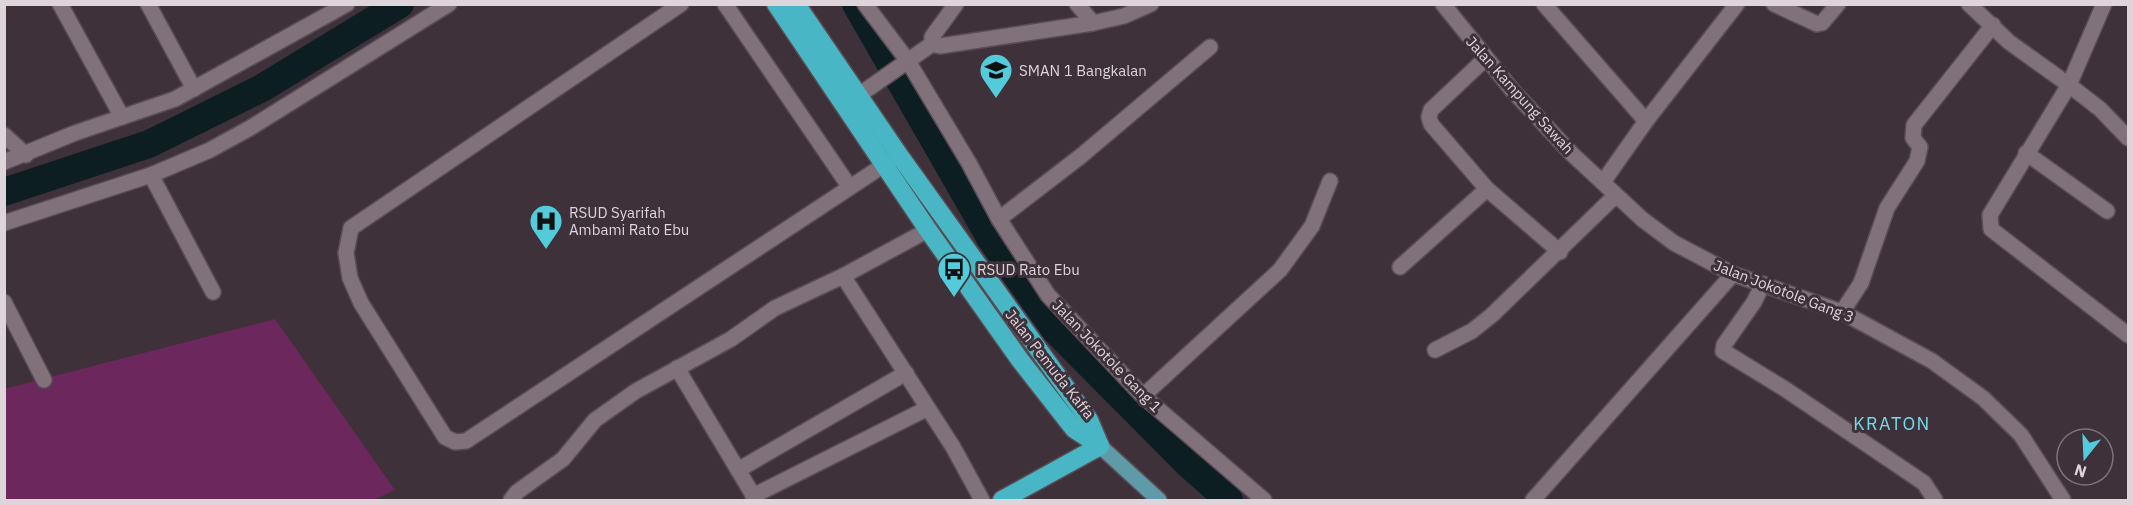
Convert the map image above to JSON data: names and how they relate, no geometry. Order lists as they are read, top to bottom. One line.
{"streets":{"highway":["Jalan Pemuda Kaffa"],"street":["Jalan Kampung Sawah","Jalan Jokotole Gang 3","Jalan Jokotole Gang 1"]},"crossings":[["Jalan Kampung Sawah","Jalan Jokotole Gang 3"]],"districts":["KRATON"],"places":{"school or university":["SMAN 1 Bangkalan"],"hospital":["RSUD Syarifah Ambami Rato Ebu"],"bus stop":["RSUD Rato Ebu"]},"north":"bottom"}
